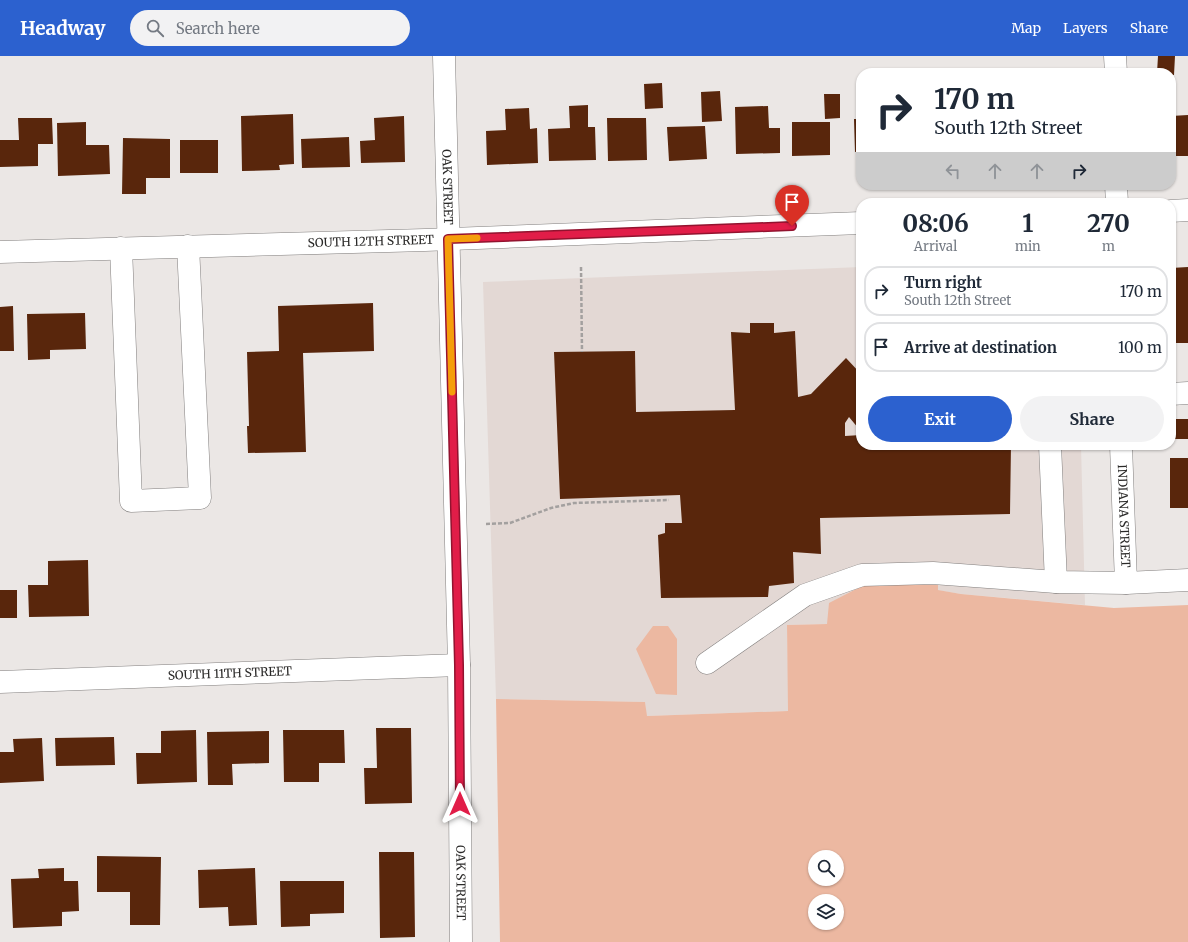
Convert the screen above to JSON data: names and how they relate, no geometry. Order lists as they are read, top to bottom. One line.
{"streets":{"street":["OAK STREET","SOUTH 12TH STREET","INDIANA STREET","SOUTH 11TH STREET"]},"crossings":[["OAK STREET","SOUTH 12TH STREET"],["OAK STREET","SOUTH 11TH STREET"]],"page":{"header":"Headway","search":"Search here","nav":["Map","Layers","Share"],"turn":["170 m","South 12th Street"],"eta":["08:06","Arrival","1","min","270","m"],"list":[{"name":"Turn right","note":"South 12th Street","value":"170 m"},{"name":"Arrive at destination","value":"100 m"}],"buttons":["Exit","Share"]}}
